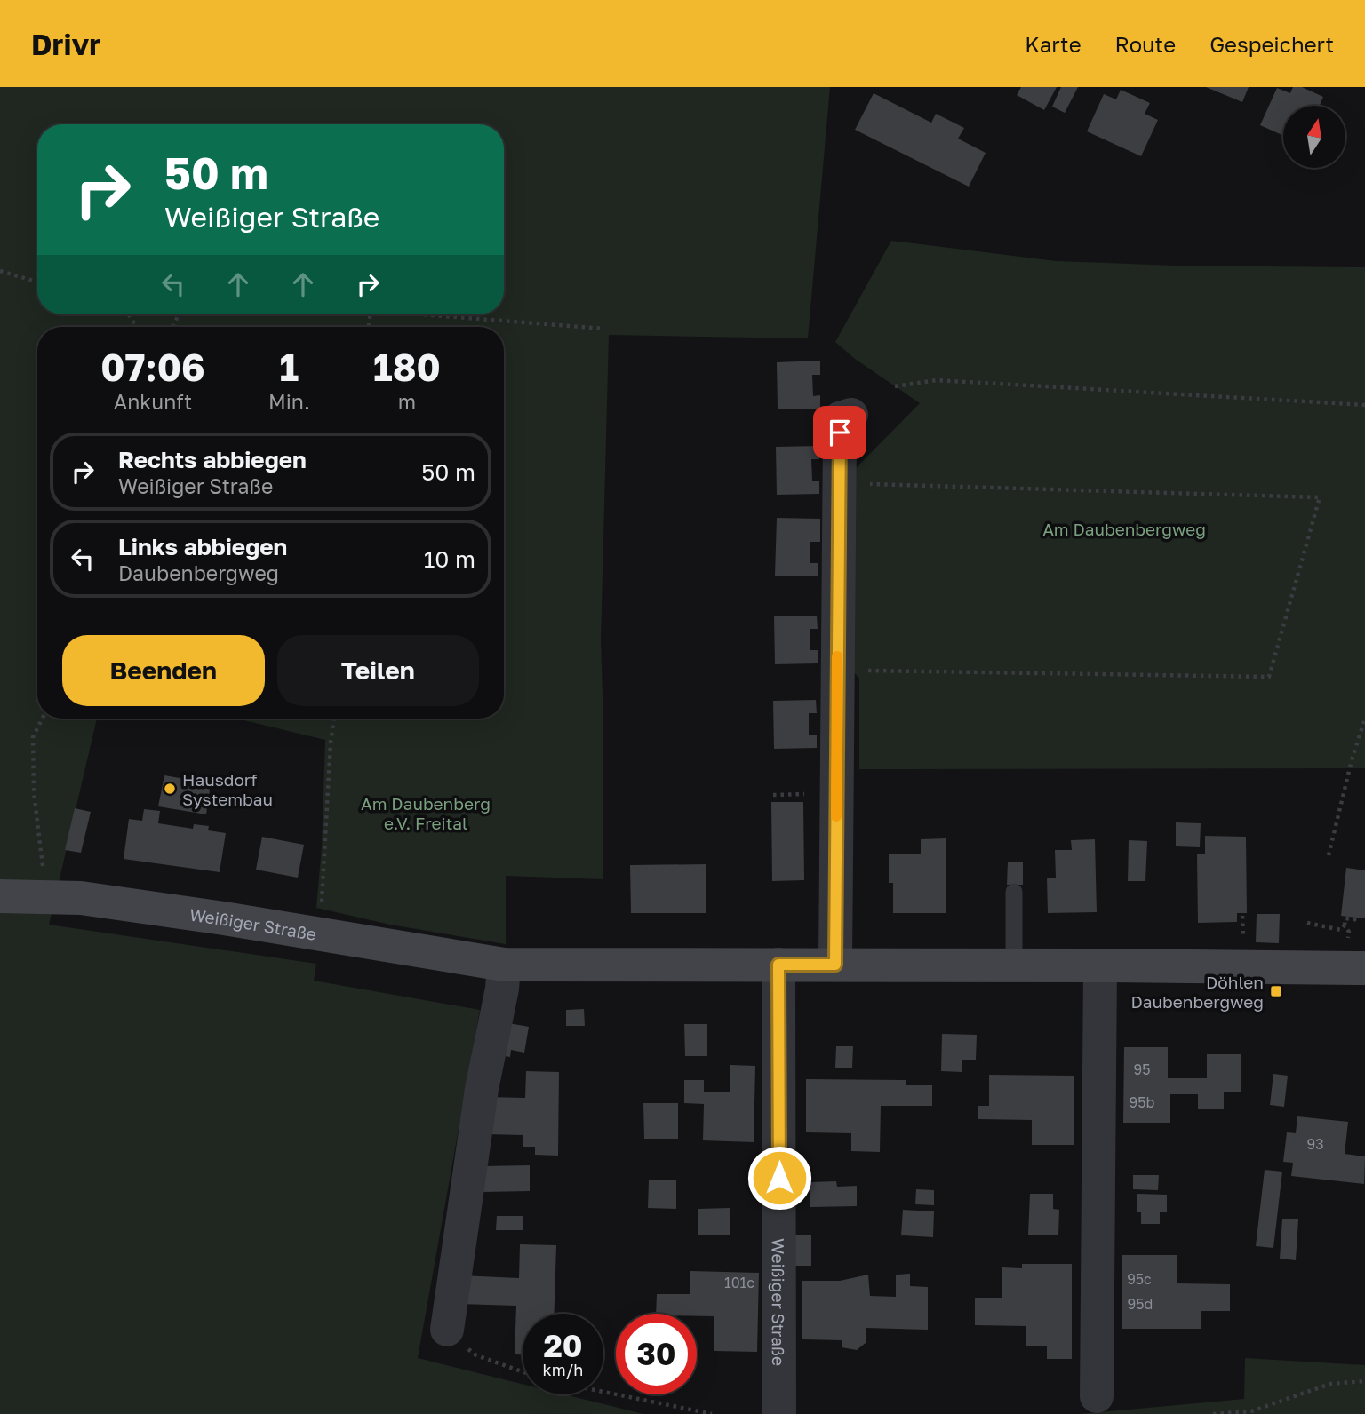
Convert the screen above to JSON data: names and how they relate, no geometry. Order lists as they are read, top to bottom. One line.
{"streets":{"street":["Weißiger Straße"]},"parks":["Am Daubenbergweg","Am Daubenberg e.V. Freital"],"places":{"other":["Hausdorf Systembau"],"transit":["Döhlen Daubenbergweg"]},"house_numbers":["95","95b","93","95c","101c","95d"],"north":"top","page":{"header":"Drivr","nav":["Karte","Route","Gespeichert"],"turn":["50 m","Weißiger Straße"],"eta":["07:06","Ankunft","1","Min.","180","m"],"list":[{"name":"Rechts abbiegen","note":"Weißiger Straße","value":"50 m"},{"name":"Links abbiegen","note":"Daubenbergweg","value":"10 m"}],"buttons":["Beenden","Teilen"],"speed":"20 km/h","limit":"30"}}
